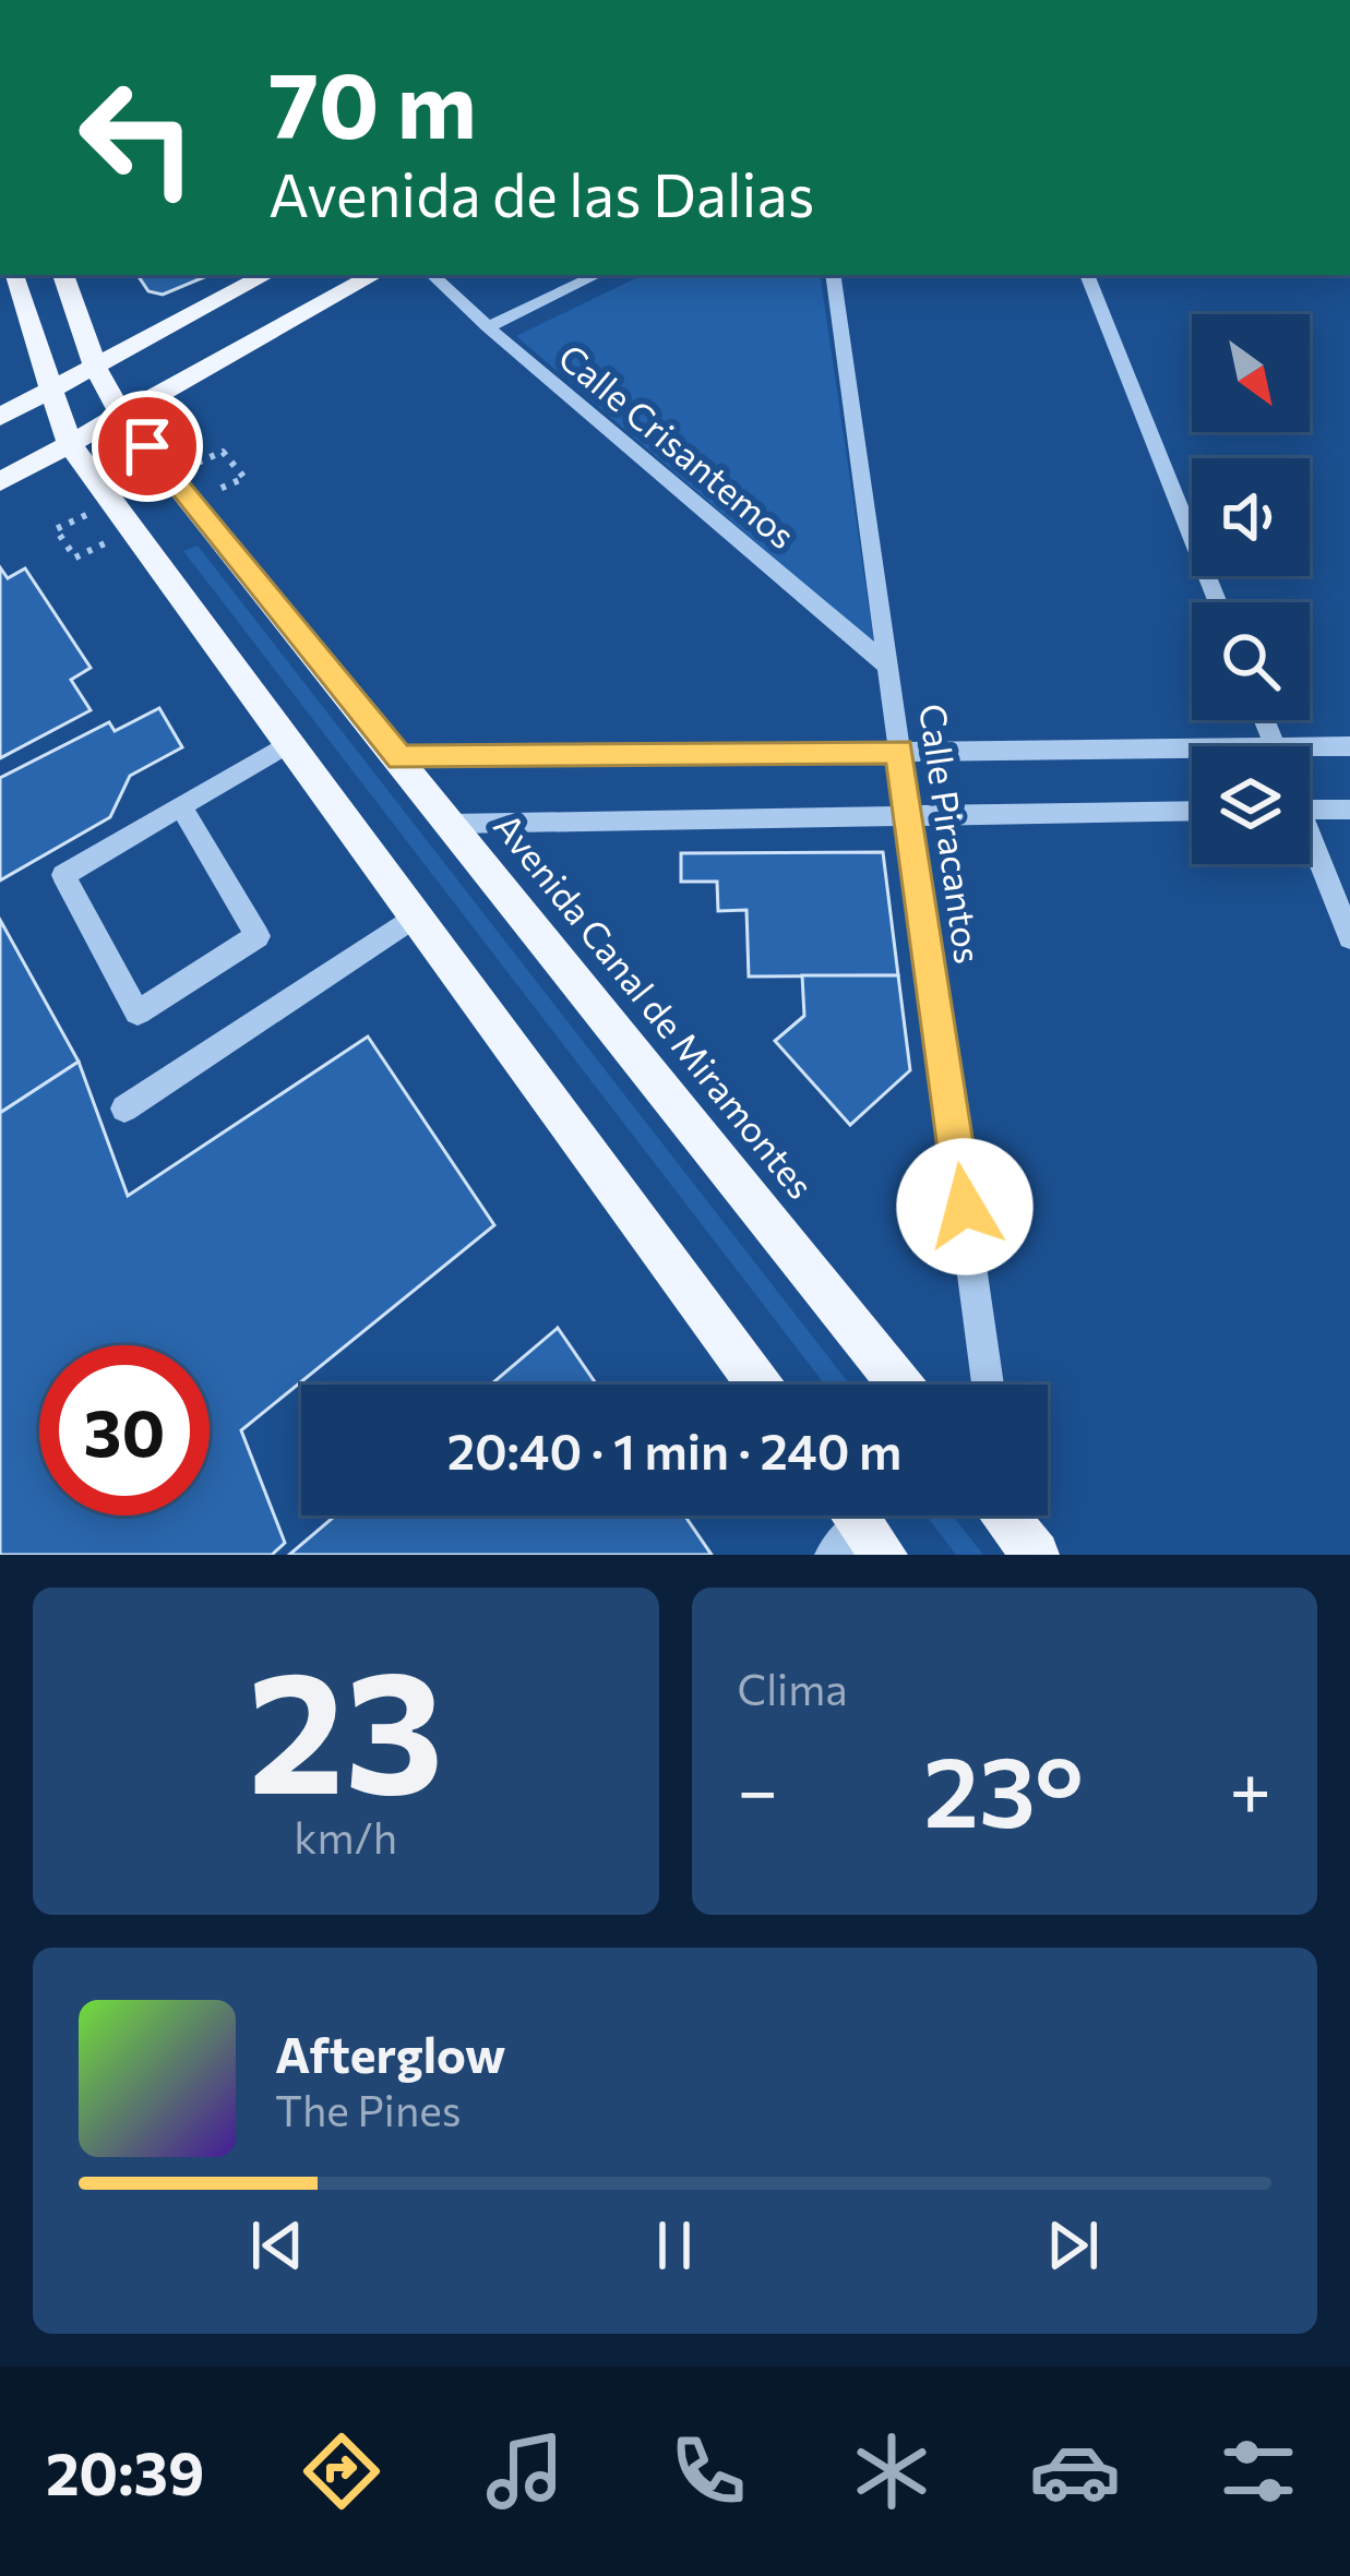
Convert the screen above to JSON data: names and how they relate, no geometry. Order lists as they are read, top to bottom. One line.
{"streets":{"main road":["Avenida Canal de Miramontes"],"street":["Calle Crisantemos","Calle Piracantos"]},"crossings":[["Calle Crisantemos","Calle Piracantos"]],"north":"bottom right","page":{"turn":["70 m","Avenida de las Dalias"],"limit":"30","trip":"20:40 · 1 min · 240 m","tile":[["23","km/h"],"Clima"],"heat":["−","23°","+"],"song":["Afterglow","The Pines"],"tabs":"20:39"}}
